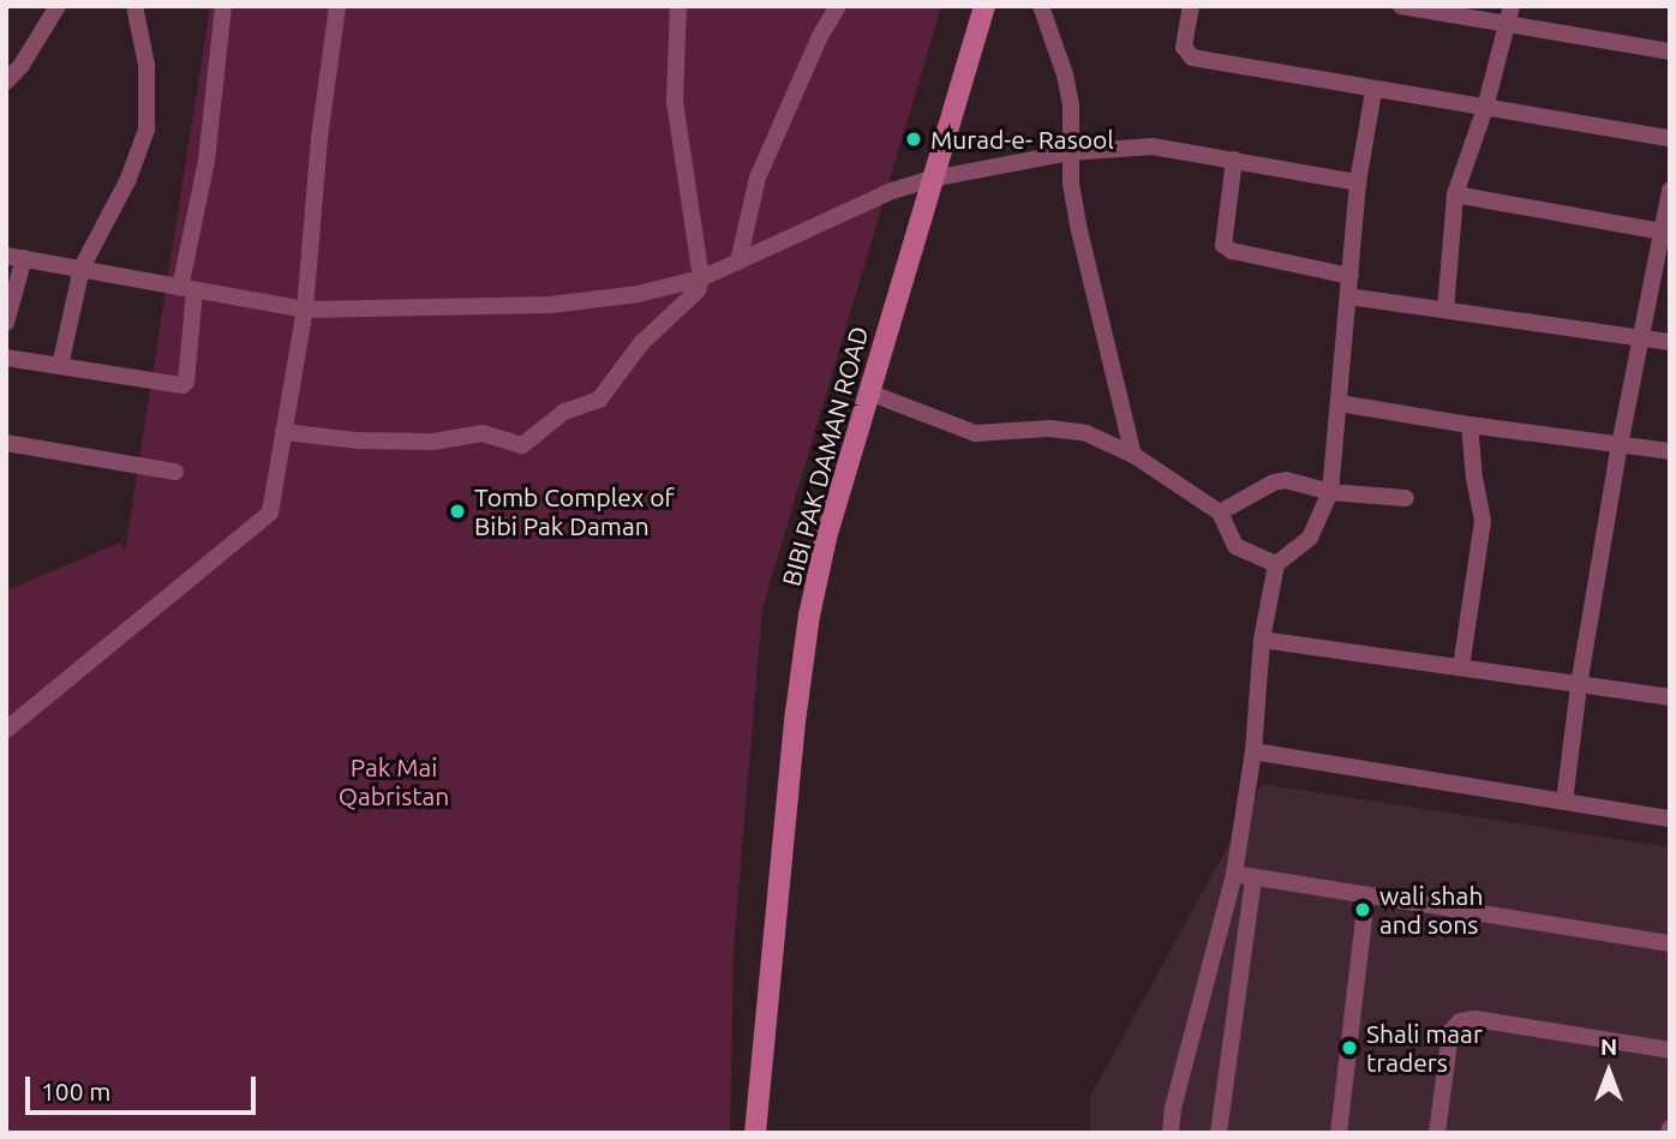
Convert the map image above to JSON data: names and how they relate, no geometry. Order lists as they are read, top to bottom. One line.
{"streets":{"street":["BIBI PAK DAMAN ROAD"]},"parks":["Pak Mai Qabristan"],"places":["Murad-e- Rasool","Tomb Complex of Bibi Pak Daman","wali shah and sons","Shali maar traders"],"scale_bar":"100 m","north":"top"}
